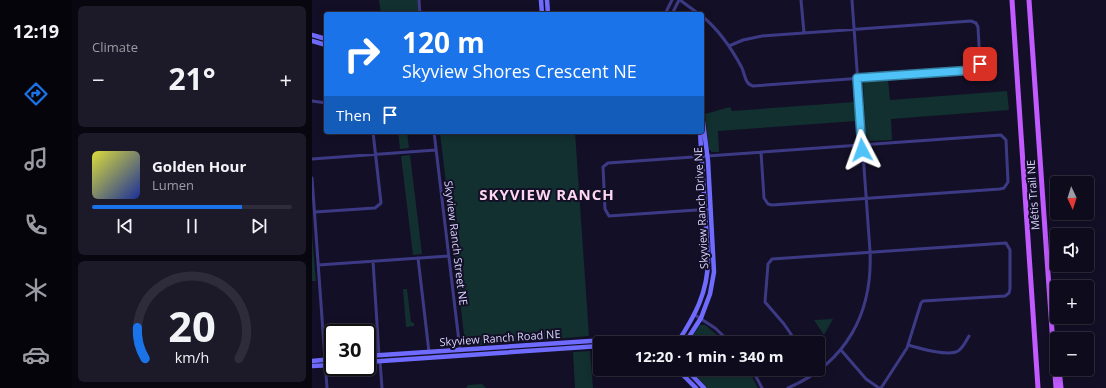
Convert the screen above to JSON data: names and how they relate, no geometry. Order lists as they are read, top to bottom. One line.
{"streets":{"main road":["Métis Trail NE"],"street":["Skyview Ranch Drive NE","Skyview Ranch Street NE","Skyview Ranch Road NE"]},"crossings":[["Skyview Ranch Street NE","Skyview Ranch Road NE"]],"districts":["SKYVIEW RANCH"],"north":"bottom","page":{"tabs":"12:19","tile":"Climate","turn":["120 m","Skyview Shores Crescent NE"],"heat":["−","21°","+"],"then":"Then","song":["Golden Hour","Lumen"],"map_buttons":["+","−"],"limit":"30","trip":"12:20 · 1 min · 340 m","gauge":["20","km/h"]}}
